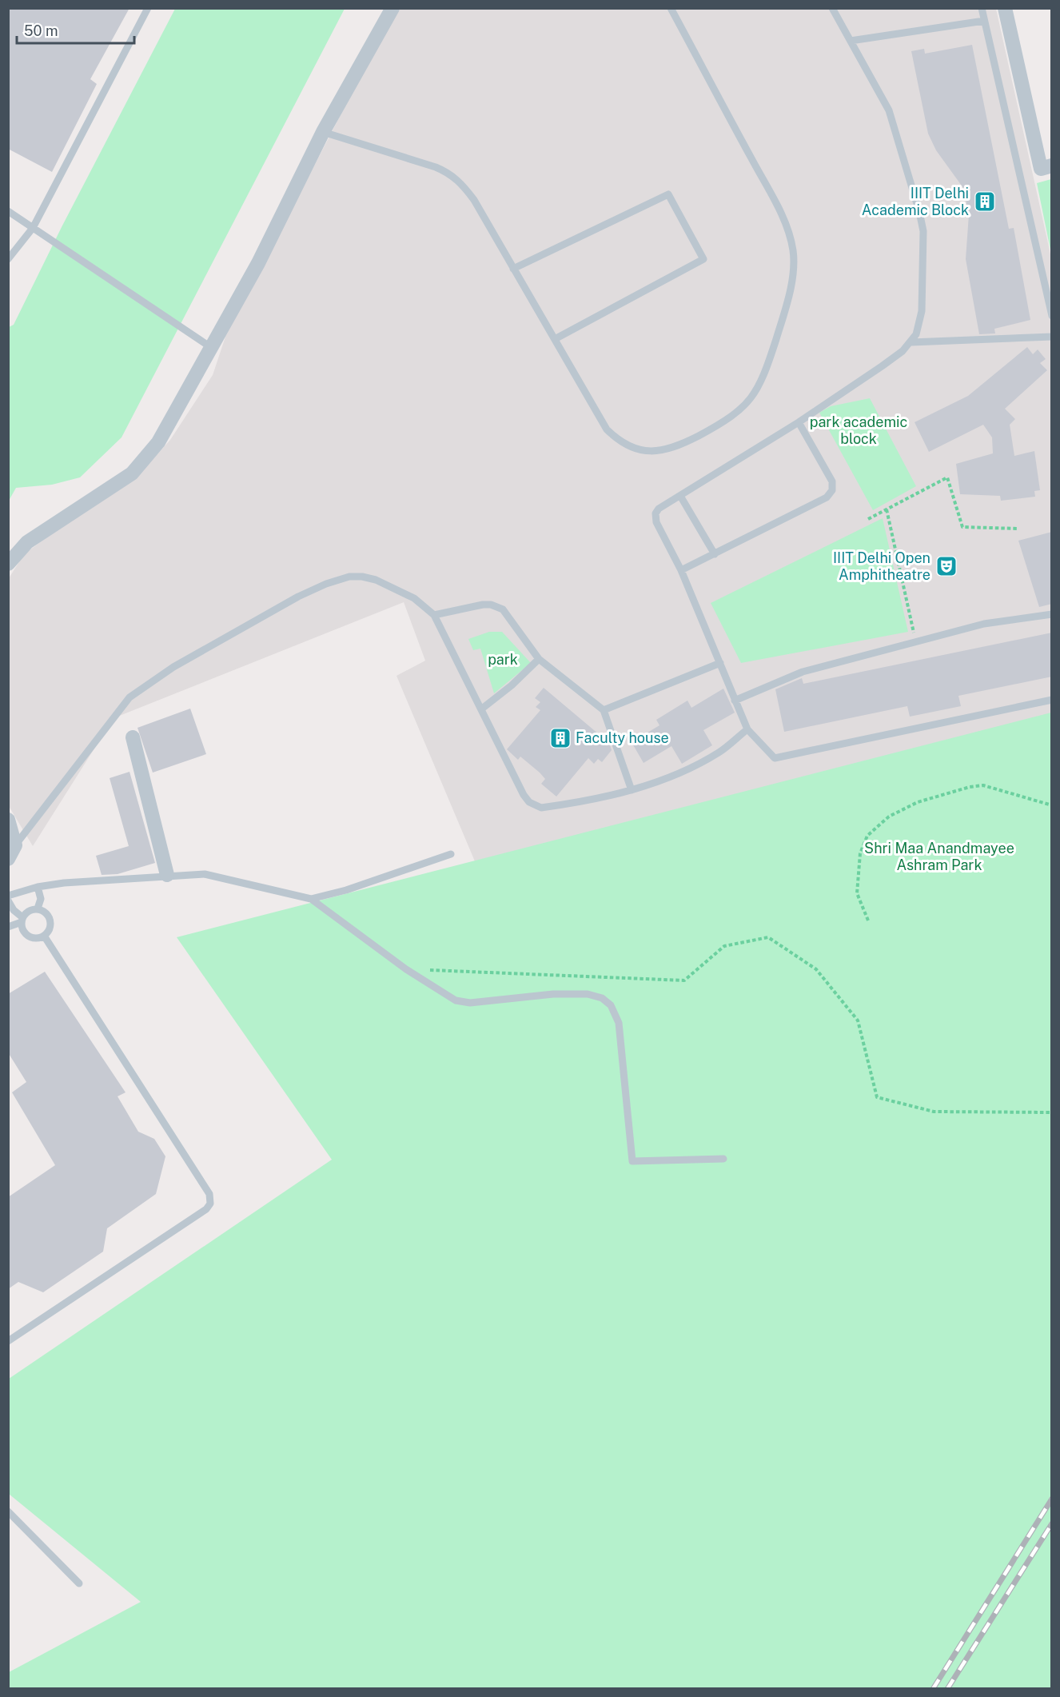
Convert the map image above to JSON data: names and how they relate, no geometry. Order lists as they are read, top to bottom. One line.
{"parks":["park academic block","park","Shri Maa Anandmayee Ashram Park"],"places":{"building":["IIIT Delhi Academic Block","Faculty house"],"theatre":["IIIT Delhi Open Amphitheatre"]},"scale_bar":"50 m"}
